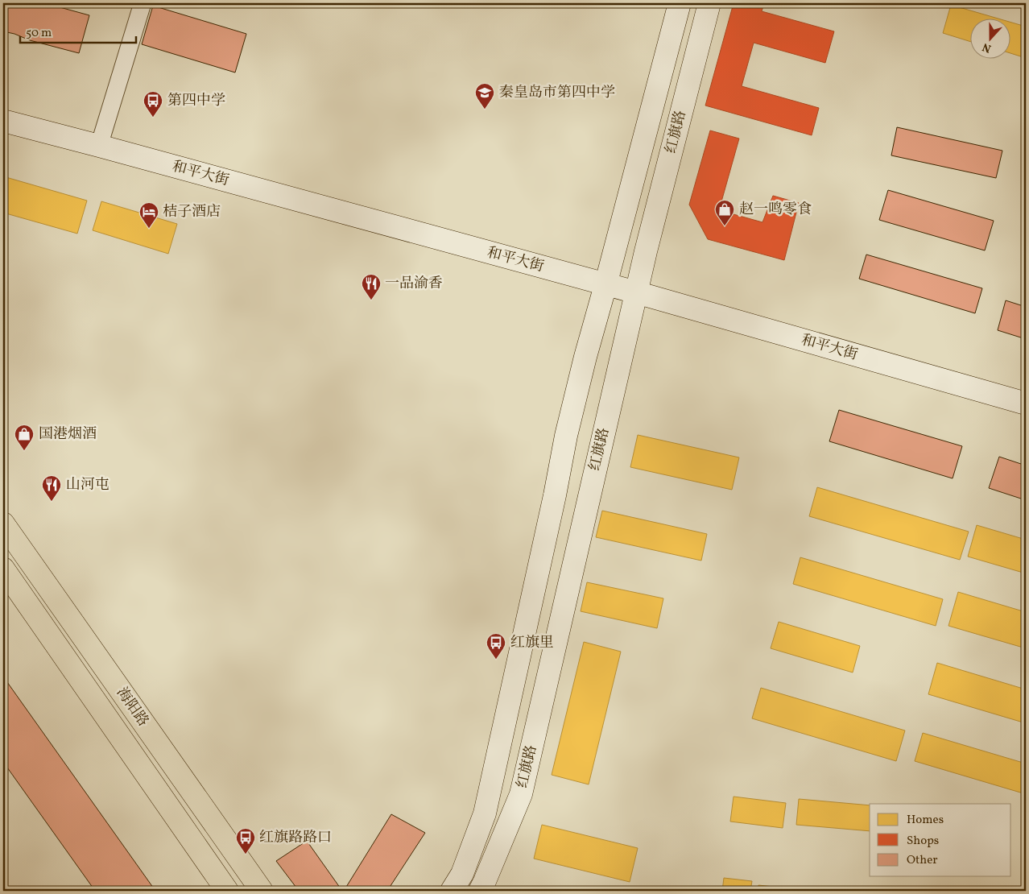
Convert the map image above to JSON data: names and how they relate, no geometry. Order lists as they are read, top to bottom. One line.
{"streets":{"main road":["红旗路","和平大街","海阳路"]},"crossings":[["红旗路","和平大街"]],"places":{"school or university":["秦皇岛市第四中学"],"bus stop":["第四中学","红旗里","红旗路路口"],"shop":["赵一鸣零食","国港烟酒"],"hotel":["桔子酒店"],"restaurant":["一品渝香","山河屯"]},"legend":["Homes","Shops","Other"],"scale_bar":"50 m","north":"bottom"}
